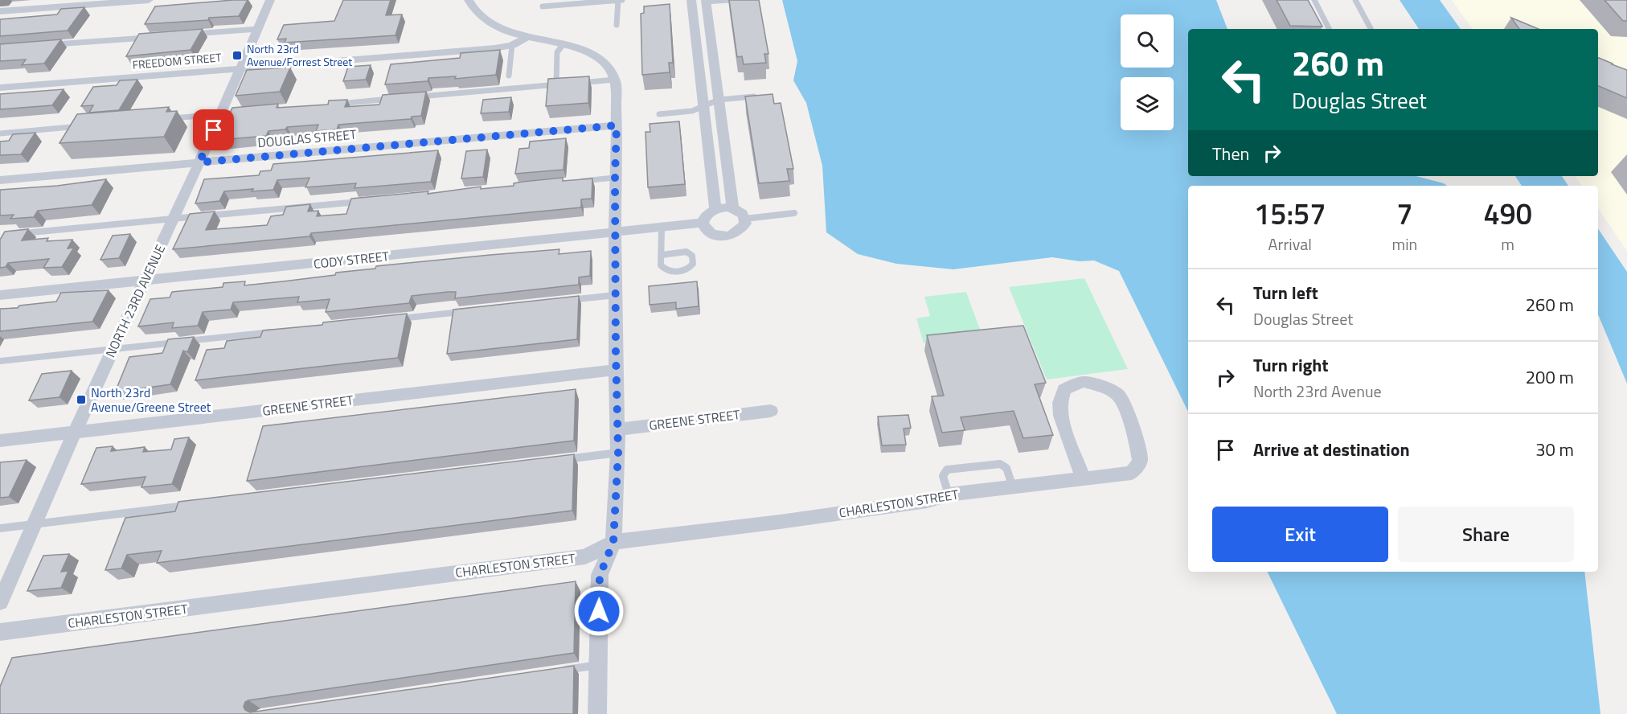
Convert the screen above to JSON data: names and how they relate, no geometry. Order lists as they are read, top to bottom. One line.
{"streets":{"street":["FREEDOM STREET","DOUGLAS STREET","CODY STREET","NORTH 23RD AVENUE","GREENE STREET","CHARLESTON STREET"]},"crossings":[["FREEDOM STREET","NORTH 23RD AVENUE"],["DOUGLAS STREET","NORTH 23RD AVENUE"],["CODY STREET","NORTH 23RD AVENUE"],["NORTH 23RD AVENUE","GREENE STREET"]],"places":{"transit":["North 23rd Avenue/Forrest Street","North 23rd Avenue/Greene Street"]},"page":{"turn":["260 m","Douglas Street"],"then":"Then","eta":["15:57","Arrival","7","min","490","m"],"list":[{"name":"Turn left","note":"Douglas Street","value":"260 m"},{"name":"Turn right","note":"North 23rd Avenue","value":"200 m"},{"name":"Arrive at destination","value":"30 m"}],"buttons":["Exit","Share"]}}
